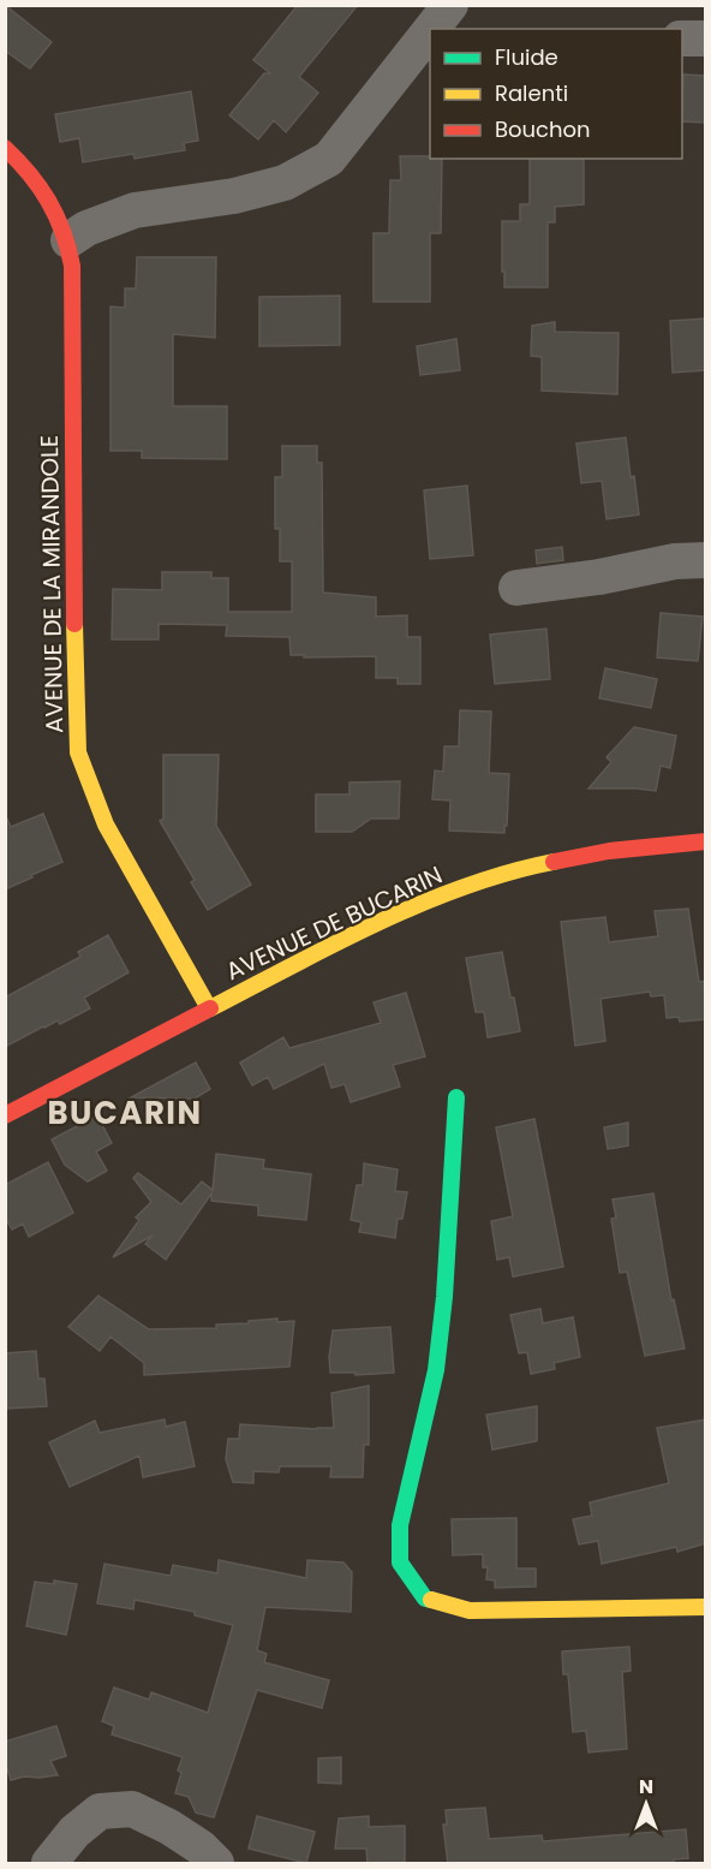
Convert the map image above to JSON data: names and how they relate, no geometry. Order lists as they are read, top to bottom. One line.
{"streets":{"street":["AVENUE DE LA MIRANDOLE","AVENUE DE BUCARIN"]},"crossings":[["AVENUE DE LA MIRANDOLE","AVENUE DE BUCARIN"]],"districts":["BUCARIN"],"legend":["Fluide","Ralenti","Bouchon"],"north":"top"}
